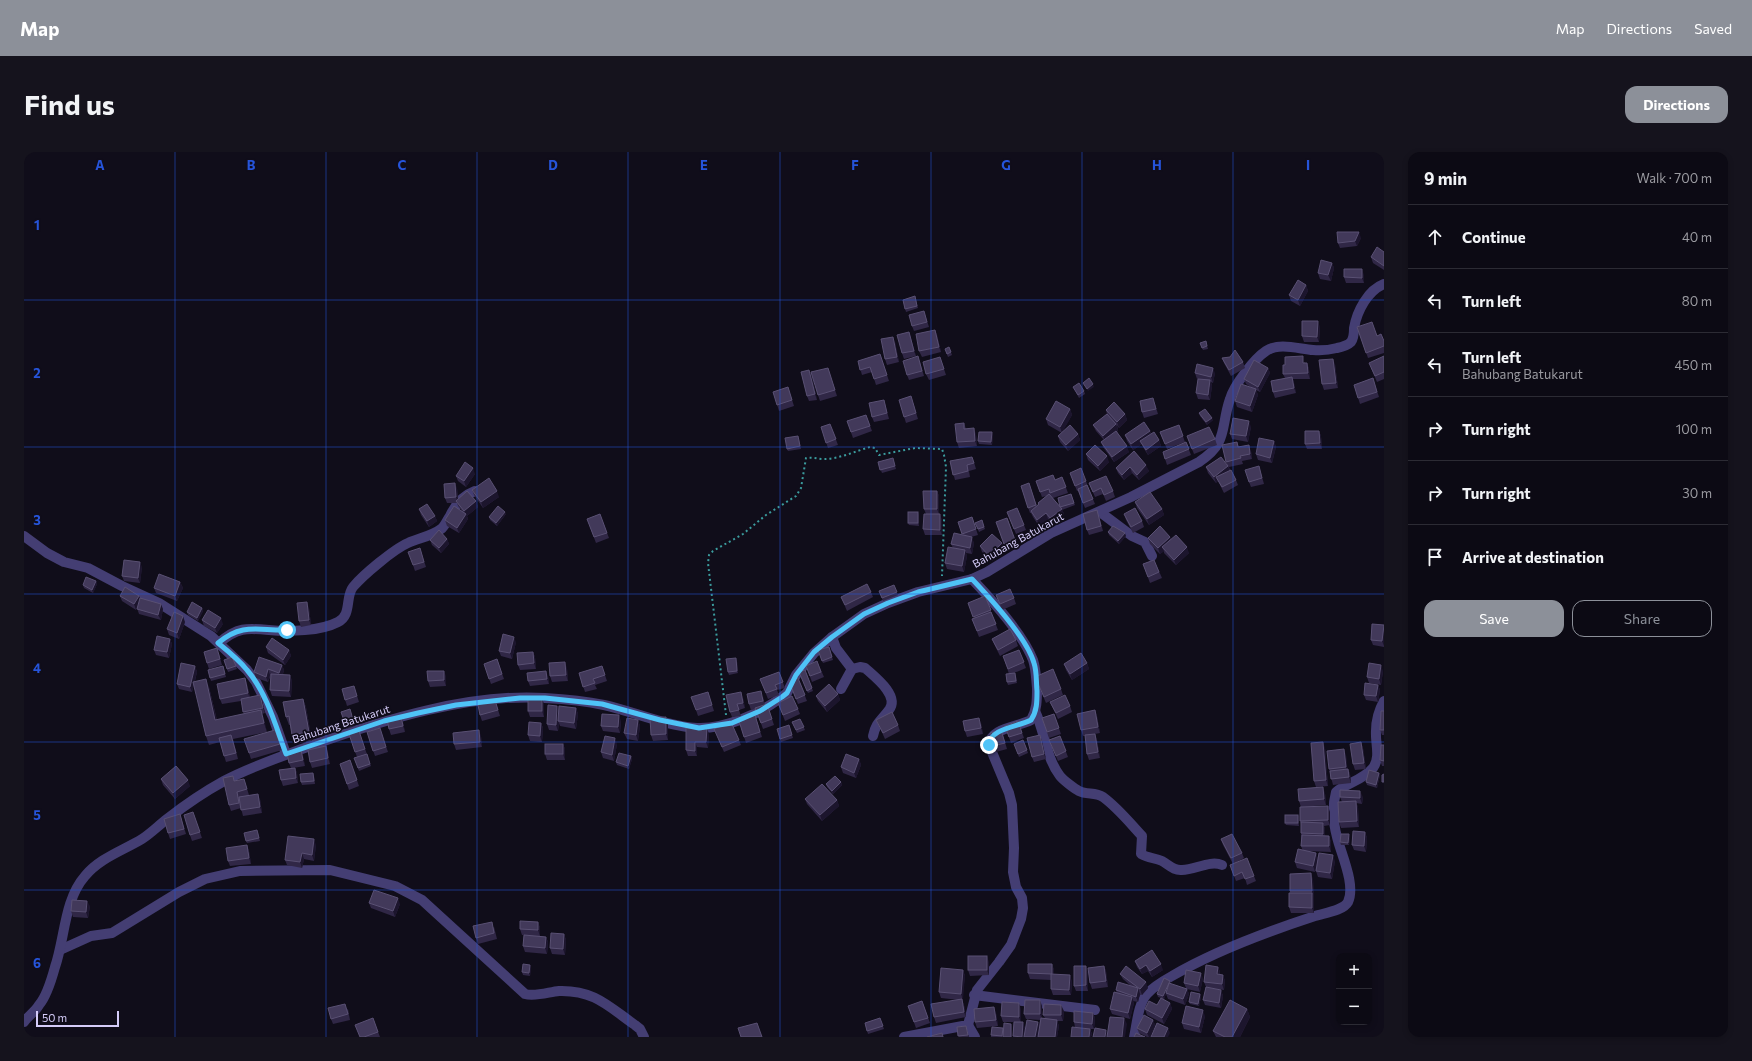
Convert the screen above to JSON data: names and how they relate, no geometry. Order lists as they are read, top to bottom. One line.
{"streets":{"street":["Bahubang Batukarut"]},"scale_bar":"50 m","page":{"header":"Map","nav":["Map","Directions","Saved"],"buttons":["Directions",["Save","Share"]],"title":"Find us","heading":["9 min","Walk · 700 m"],"list":[["Continue","40 m"],["Turn left","80 m"],["Turn left","Bahubang Batukarut","450 m"],["Turn right","100 m"],["Turn right","30 m"],"Arrive at destination"],"map_buttons":["+","−"],"scale":"50 m"},"grid":{"columns":["A","B","C","D","E","F","G","H","I"],"rows":["1","2","3","4","5","6"]}}
